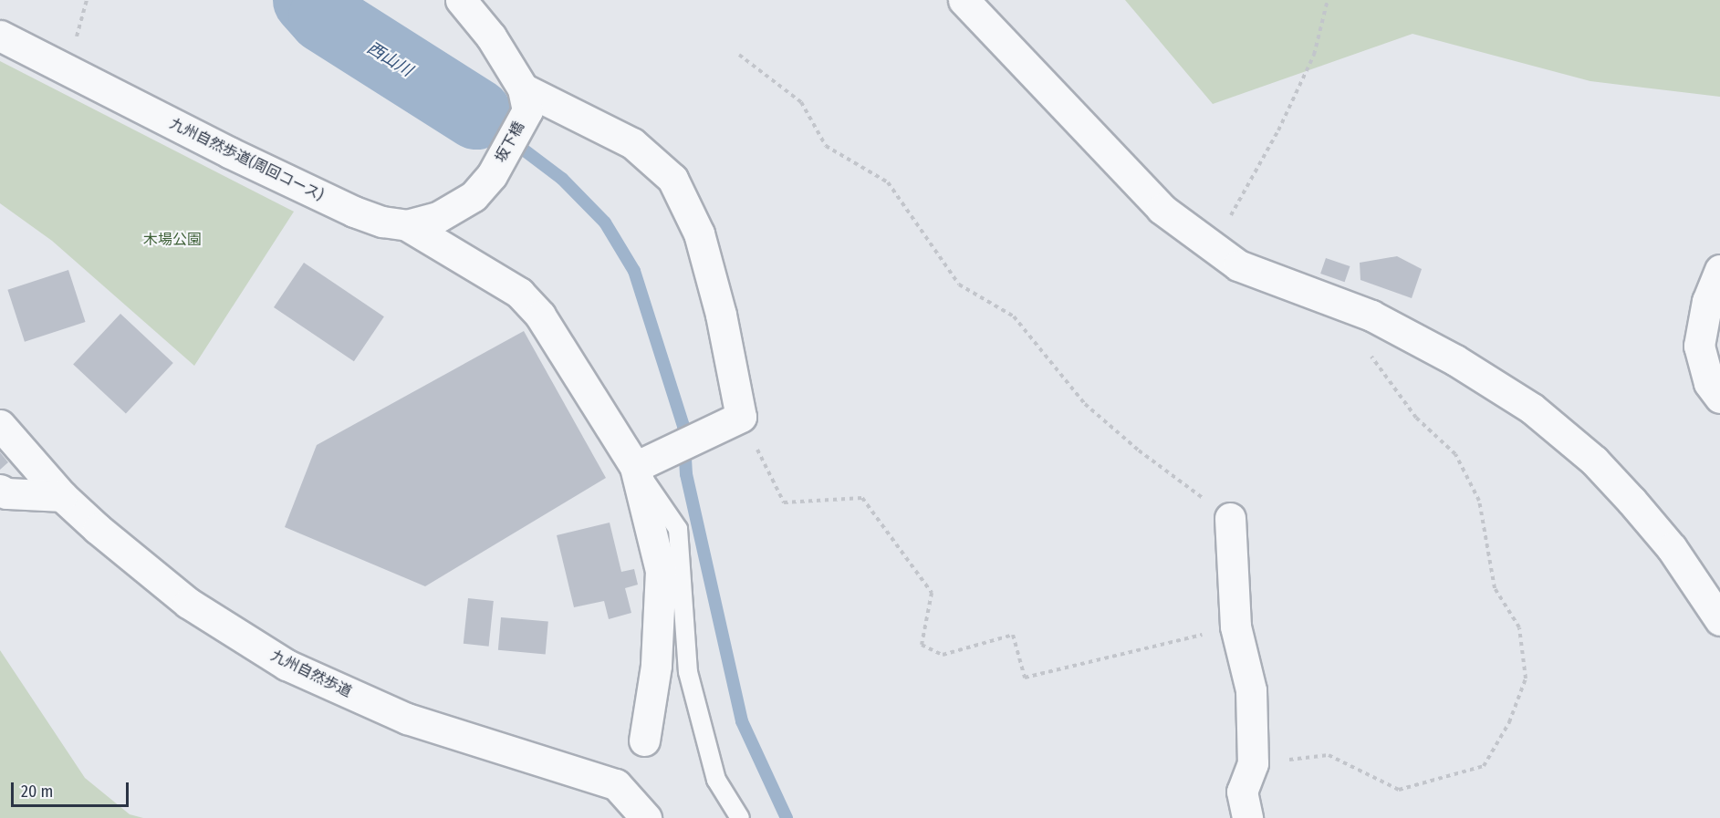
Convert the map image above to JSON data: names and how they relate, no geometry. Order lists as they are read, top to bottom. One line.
{"streets":{"street":["坂下橋","九州自然歩道(周回コース)","九州自然歩道"]},"crossings":[["坂下橋","九州自然歩道(周回コース)"]],"water":["西山川"],"parks":["木場公園"],"scale_bar":"20 m"}
